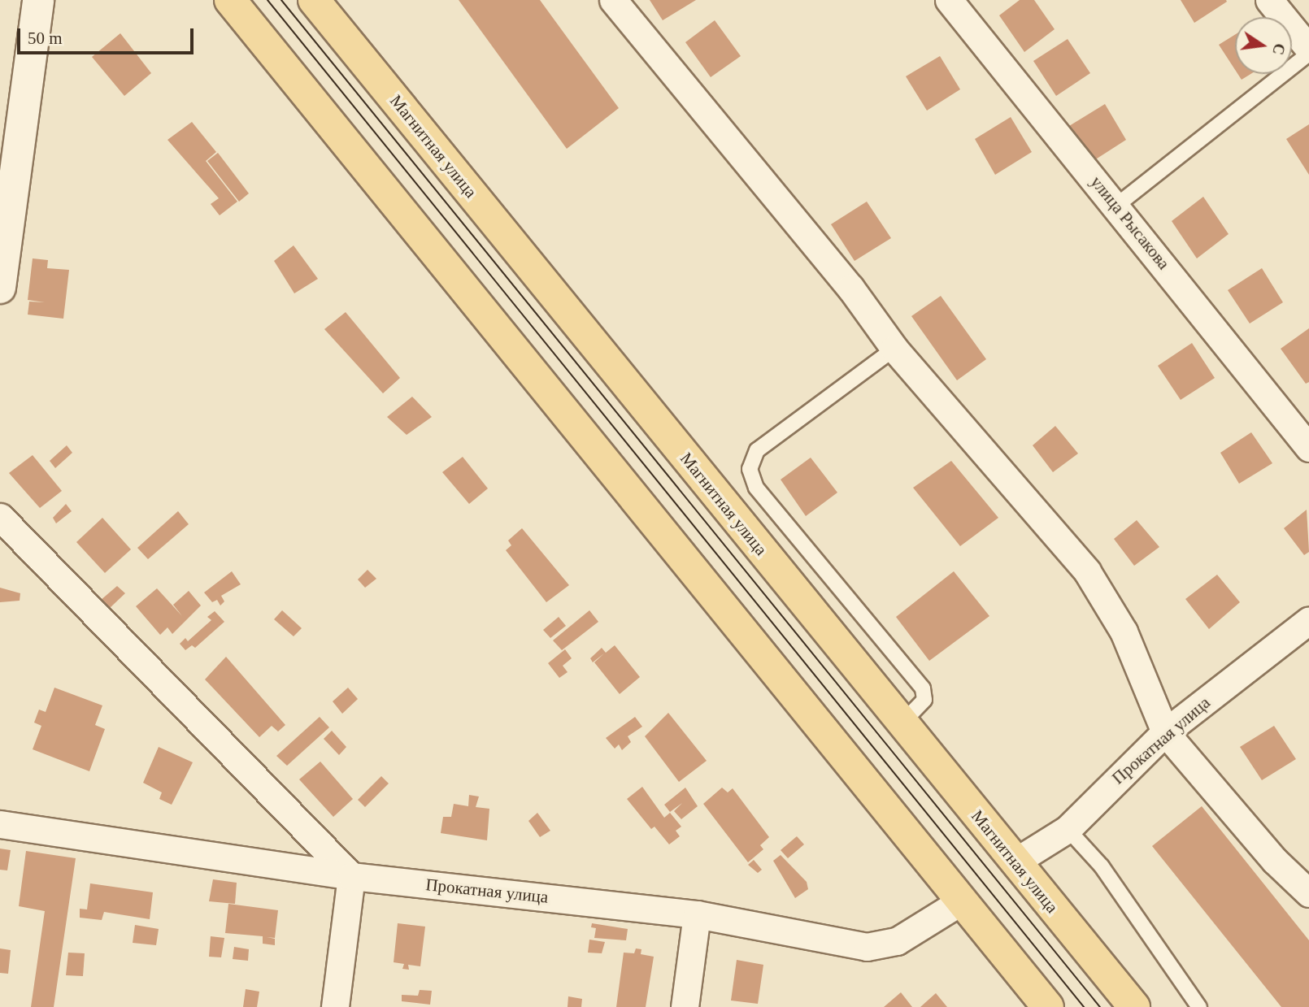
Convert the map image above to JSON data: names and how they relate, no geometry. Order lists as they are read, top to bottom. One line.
{"streets":{"main road":["Магнитная улица"],"street":["улица Рысакова","Прокатная улица"]},"crossings":[["Магнитная улица","Прокатная улица"]],"scale_bar":"50 m","north":"right"}
